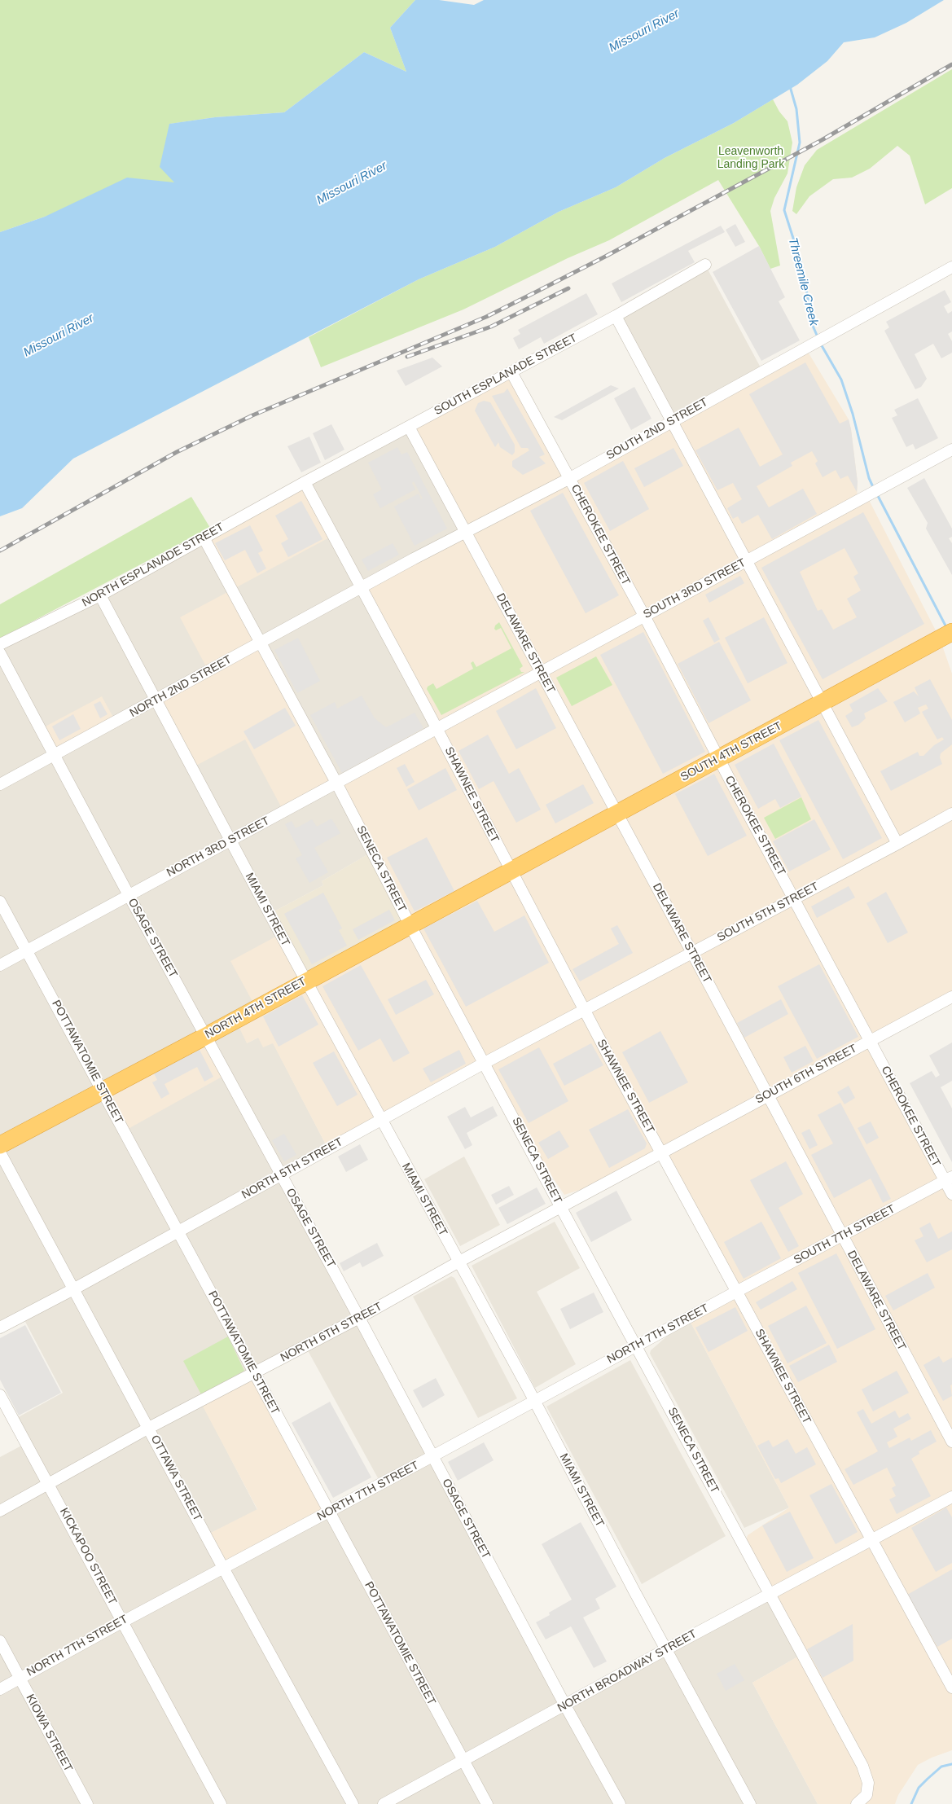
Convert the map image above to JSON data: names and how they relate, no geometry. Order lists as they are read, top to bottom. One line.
{"streets":{"highway":["SOUTH 4TH STREET","NORTH 4TH STREET"],"street":["SOUTH ESPLANADE STREET","SOUTH 2ND STREET","CHEROKEE STREET","NORTH ESPLANADE STREET","SOUTH 3RD STREET","DELAWARE STREET","NORTH 2ND STREET","SHAWNEE STREET","NORTH 3RD STREET","SENECA STREET","MIAMI STREET","SOUTH 5TH STREET","OSAGE STREET","POTTAWATOMIE STREET","SOUTH 6TH STREET","NORTH 5TH STREET","SOUTH 7TH STREET","NORTH 6TH STREET","NORTH 7TH STREET","OTTAWA STREET","KICKAPOO STREET","NORTH BROADWAY STREET","KIOWA STREET"]},"crossings":[["SOUTH ESPLANADE STREET","CHEROKEE STREET"],["SOUTH ESPLANADE STREET","NORTH ESPLANADE STREET"],["SOUTH ESPLANADE STREET","DELAWARE STREET"],["SOUTH ESPLANADE STREET","SHAWNEE STREET"],["SOUTH 2ND STREET","CHEROKEE STREET"],["SOUTH 2ND STREET","DELAWARE STREET"],["SOUTH 2ND STREET","NORTH 2ND STREET"],["SOUTH 2ND STREET","SHAWNEE STREET"],["CHEROKEE STREET","SOUTH 3RD STREET"],["CHEROKEE STREET","SOUTH 4TH STREET"],["CHEROKEE STREET","SOUTH 5TH STREET"],["CHEROKEE STREET","SOUTH 6TH STREET"],["CHEROKEE STREET","SOUTH 7TH STREET"],["NORTH ESPLANADE STREET","SHAWNEE STREET"],["NORTH ESPLANADE STREET","SENECA STREET"],["NORTH ESPLANADE STREET","MIAMI STREET"],["SOUTH 3RD STREET","DELAWARE STREET"],["SOUTH 3RD STREET","SHAWNEE STREET"],["SOUTH 3RD STREET","NORTH 3RD STREET"],["DELAWARE STREET","SOUTH 4TH STREET"],["DELAWARE STREET","SOUTH 5TH STREET"],["DELAWARE STREET","SOUTH 6TH STREET"],["DELAWARE STREET","SOUTH 7TH STREET"],["NORTH 2ND STREET","SHAWNEE STREET"],["NORTH 2ND STREET","SENECA STREET"],["NORTH 2ND STREET","MIAMI STREET"],["NORTH 2ND STREET","OSAGE STREET"],["SOUTH 4TH STREET","SHAWNEE STREET"],["SOUTH 4TH STREET","NORTH 4TH STREET"],["SHAWNEE STREET","NORTH 3RD STREET"],["SHAWNEE STREET","SOUTH 5TH STREET"],["SHAWNEE STREET","NORTH 4TH STREET"],["SHAWNEE STREET","SOUTH 6TH STREET"],["SHAWNEE STREET","NORTH 5TH STREET"],["SHAWNEE STREET","SOUTH 7TH STREET"],["SHAWNEE STREET","NORTH 6TH STREET"],["SHAWNEE STREET","NORTH 7TH STREET"],["SHAWNEE STREET","NORTH BROADWAY STREET"],["NORTH 3RD STREET","SENECA STREET"],["NORTH 3RD STREET","MIAMI STREET"],["NORTH 3RD STREET","OSAGE STREET"],["NORTH 3RD STREET","POTTAWATOMIE STREET"],["SENECA STREET","NORTH 4TH STREET"],["SENECA STREET","NORTH 5TH STREET"],["SENECA STREET","NORTH 6TH STREET"],["SENECA STREET","NORTH 7TH STREET"],["SENECA STREET","NORTH BROADWAY STREET"],["MIAMI STREET","NORTH 4TH STREET"],["MIAMI STREET","NORTH 5TH STREET"],["MIAMI STREET","NORTH 6TH STREET"],["MIAMI STREET","NORTH 7TH STREET"],["MIAMI STREET","NORTH BROADWAY STREET"],["SOUTH 5TH STREET","NORTH 5TH STREET"],["OSAGE STREET","NORTH 4TH STREET"],["OSAGE STREET","NORTH 5TH STREET"],["OSAGE STREET","NORTH 6TH STREET"],["OSAGE STREET","NORTH 7TH STREET"],["OSAGE STREET","NORTH BROADWAY STREET"],["NORTH 4TH STREET","POTTAWATOMIE STREET"],["POTTAWATOMIE STREET","NORTH 5TH STREET"],["POTTAWATOMIE STREET","NORTH 6TH STREET"],["POTTAWATOMIE STREET","NORTH 7TH STREET"],["POTTAWATOMIE STREET","NORTH BROADWAY STREET"],["SOUTH 6TH STREET","NORTH 6TH STREET"],["NORTH 5TH STREET","OTTAWA STREET"],["SOUTH 7TH STREET","NORTH 7TH STREET"],["NORTH 6TH STREET","OTTAWA STREET"],["NORTH 6TH STREET","KICKAPOO STREET"],["NORTH 7TH STREET","OTTAWA STREET"],["NORTH 7TH STREET","KICKAPOO STREET"],["NORTH 7TH STREET","KIOWA STREET"]],"water":["Missouri River","Threemile Creek"],"parks":["Leavenworth Landing Park"]}
